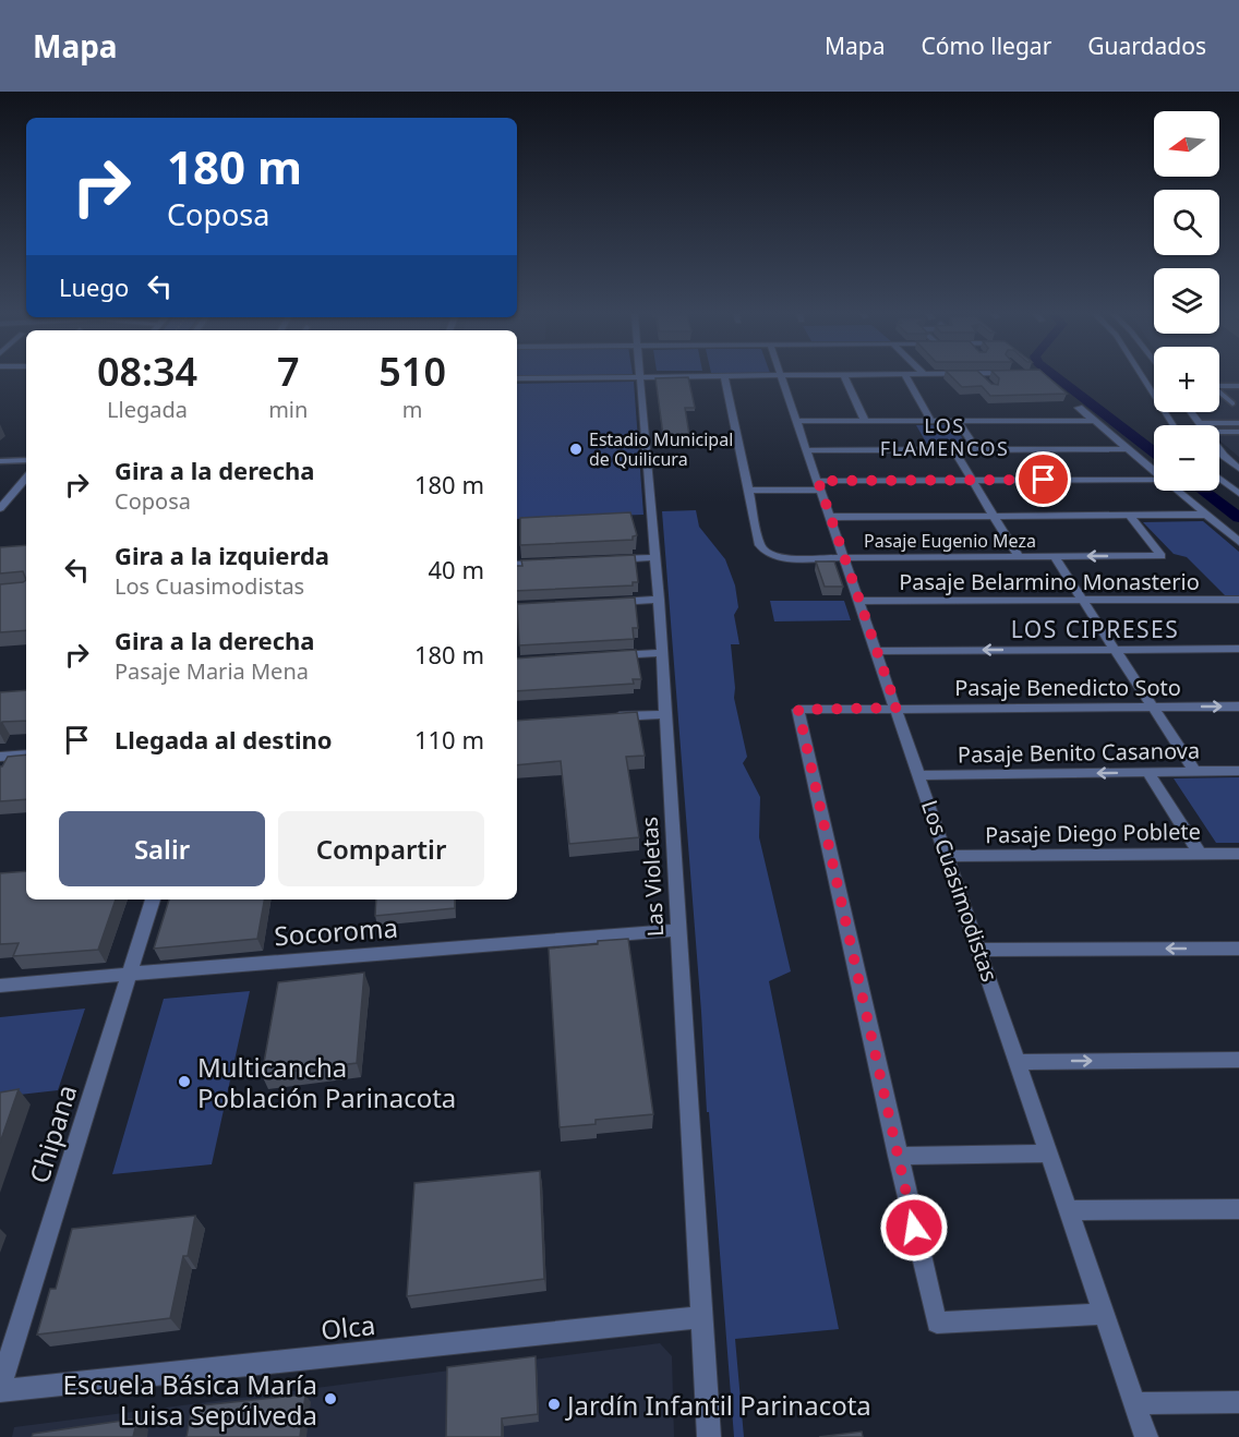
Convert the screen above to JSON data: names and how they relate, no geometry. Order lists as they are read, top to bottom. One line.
{"streets":{"street":["Pasaje Eugenio Meza","Pasaje Belarmino Monasterio","Pasaje Benedicto Soto","Pasaje Benito Casanova","Pasaje Diego Poblete","Las Violetas","Los Cuasimodistas","Socoroma","Chipana","Olca"]},"crossings":[["Pasaje Eugenio Meza","Los Cuasimodistas"],["Pasaje Belarmino Monasterio","Los Cuasimodistas"],["Pasaje Benedicto Soto","Los Cuasimodistas"],["Pasaje Benito Casanova","Los Cuasimodistas"],["Pasaje Diego Poblete","Los Cuasimodistas"],["Las Violetas","Socoroma"],["Las Violetas","Olca"],["Socoroma","Chipana"],["Chipana","Olca"]],"one_way":["Pasaje Benito Casanova"],"districts":["LOS FLAMENCOS","LOS CIPRESES"],"places":["Estadio Municipal de Quilicura","Multicancha Población Parinacota","Escuela Básica María Luisa Sepúlveda","Jardín Infantil Parinacota"],"north":"left","page":{"header":"Mapa","nav":["Mapa","Cómo llegar","Guardados"],"map_buttons":["+","−"],"turn":["180 m","Coposa"],"then":"Luego","eta":["08:34","Llegada","7","min","510","m"],"list":[{"name":"Gira a la derecha","note":"Coposa","value":"180 m"},{"name":"Gira a la izquierda","note":"Los Cuasimodistas","value":"40 m"},{"name":"Gira a la derecha","note":"Pasaje Maria Mena","value":"180 m"},{"name":"Llegada al destino","value":"110 m"}],"buttons":["Salir","Compartir"]}}
